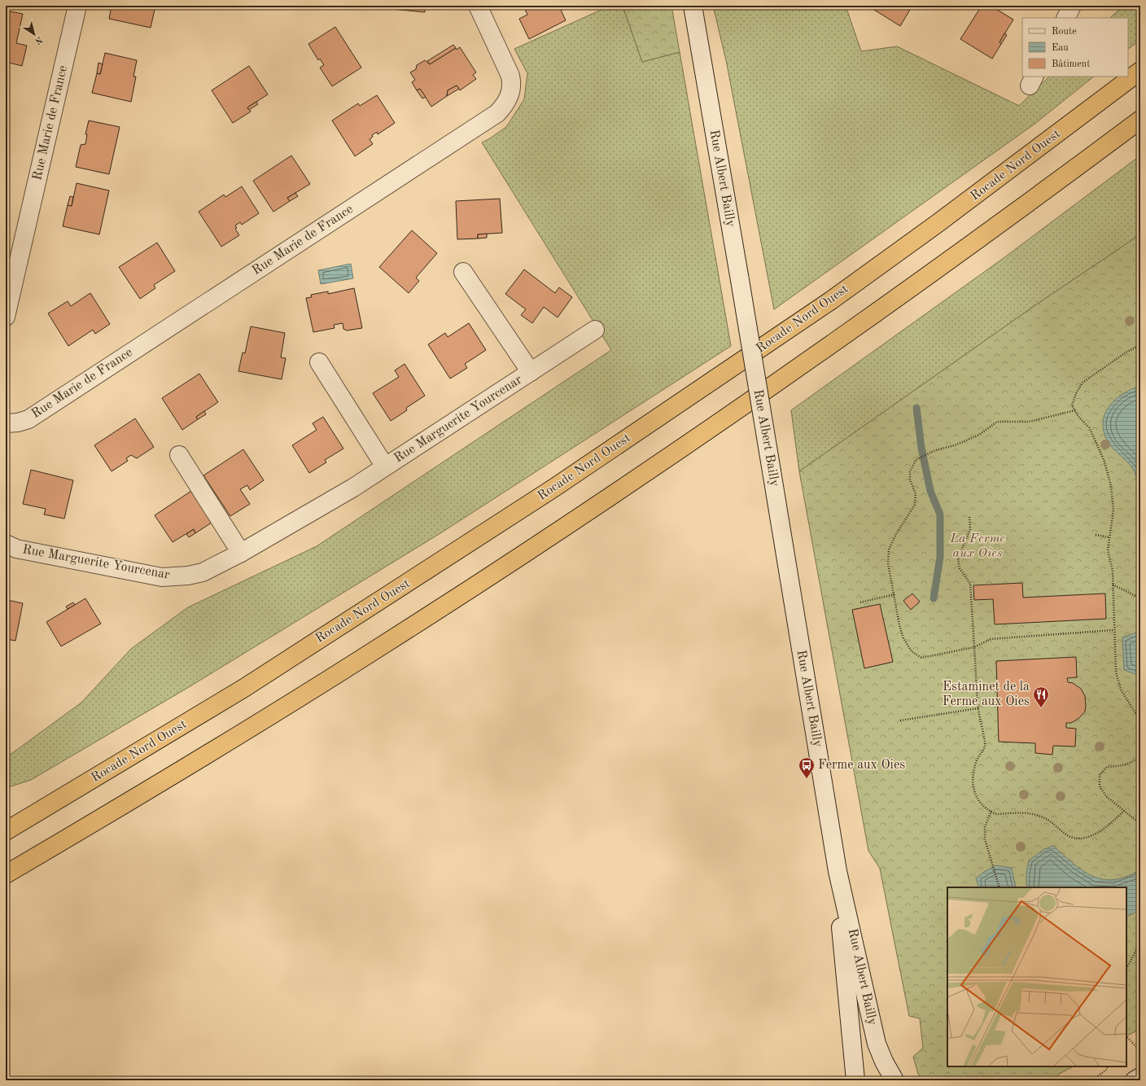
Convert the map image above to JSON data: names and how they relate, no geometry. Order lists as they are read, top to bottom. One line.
{"streets":{"highway":["Rocade Nord Ouest"],"street":["Rue Marie de France","Rue Albert Bailly","Rue Marguerite Yourcenar"]},"parks":["La Ferme aux Oies"],"places":{"restaurant":["Estaminet de la Ferme aux Oies"],"bus stop":["Ferme aux Oies"]},"legend":["Route","Eau","Bâtiment"],"north":"bottom right"}
